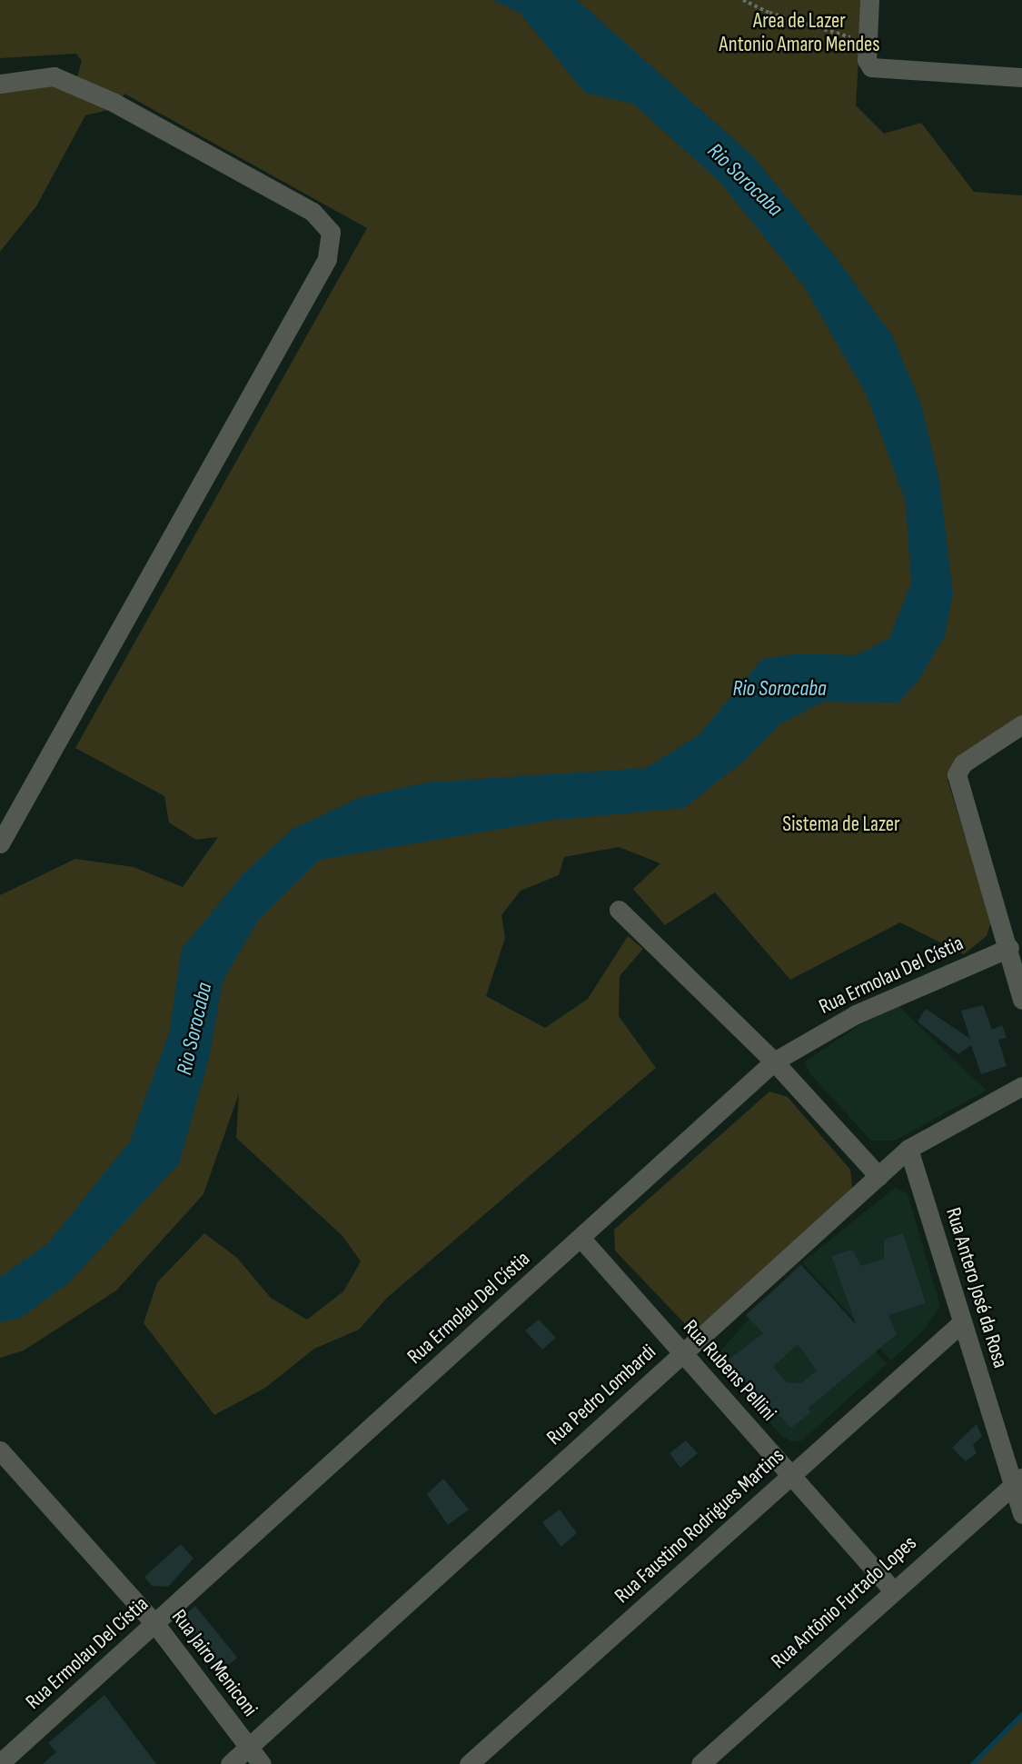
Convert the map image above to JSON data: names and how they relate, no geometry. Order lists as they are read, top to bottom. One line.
{"streets":{"street":["Rua Ermolau Del Cístia","Rua Antero José da Rosa","Rua Rubens Pellini","Rua Pedro Lombardi","Rua Faustino Rodrigues Martins","Rua Antônio Furtado Lopes","Rua Jairo Meniconi"]},"crossings":[["Rua Ermolau Del Cístia","Rua Rubens Pellini"],["Rua Ermolau Del Cístia","Rua Jairo Meniconi"],["Rua Antero José da Rosa","Rua Pedro Lombardi"],["Rua Antero José da Rosa","Rua Faustino Rodrigues Martins"],["Rua Antero José da Rosa","Rua Antônio Furtado Lopes"],["Rua Rubens Pellini","Rua Pedro Lombardi"],["Rua Rubens Pellini","Rua Faustino Rodrigues Martins"],["Rua Rubens Pellini","Rua Antônio Furtado Lopes"],["Rua Pedro Lombardi","Rua Jairo Meniconi"]],"water":["Rio Sorocaba"],"parks":["Area de Lazer Antonio Amaro Mendes","Sistema de Lazer"]}
